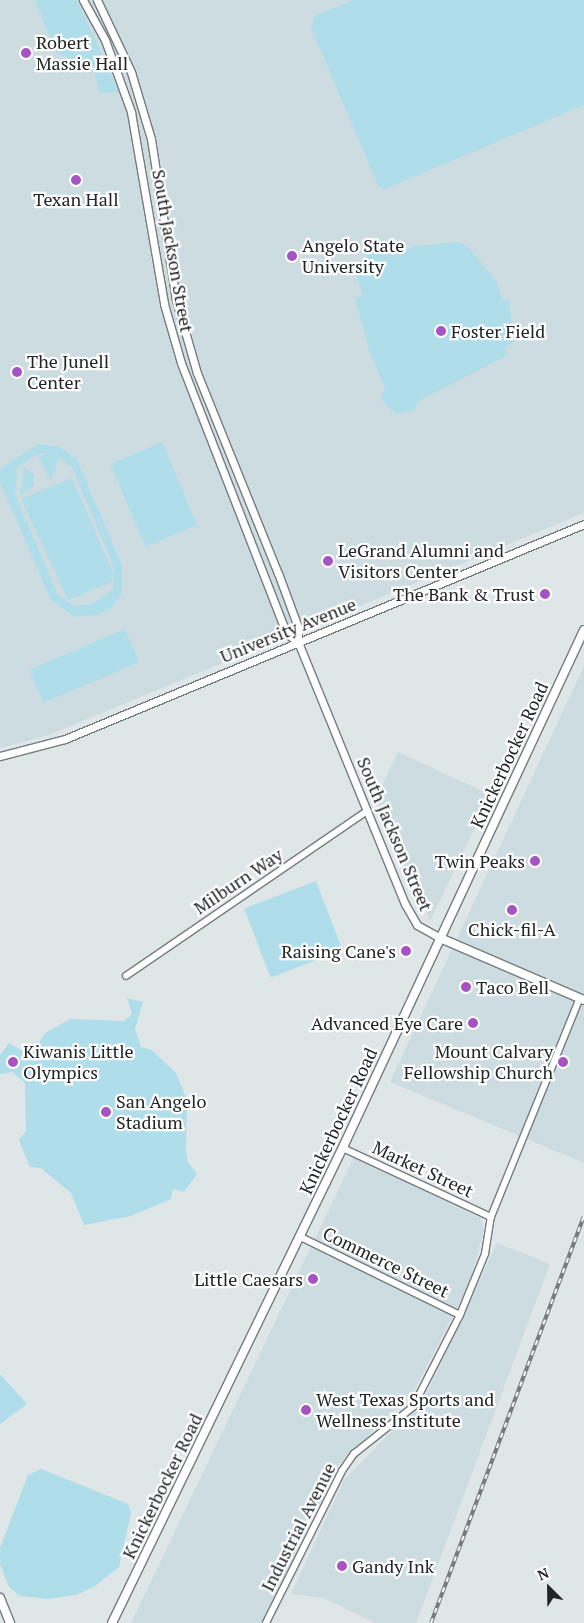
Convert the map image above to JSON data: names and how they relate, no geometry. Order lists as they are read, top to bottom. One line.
{"streets":{"main road":["South Jackson Street","Knickerbocker Road"],"street":["University Avenue","Milburn Way","Market Street","Commerce Street","Industrial Avenue"]},"crossings":[["South Jackson Street","University Avenue"],["South Jackson Street","Knickerbocker Road"],["South Jackson Street","Milburn Way"],["South Jackson Street","Industrial Avenue"],["Knickerbocker Road","Market Street"],["Knickerbocker Road","Commerce Street"],["Market Street","Industrial Avenue"],["Commerce Street","Industrial Avenue"]],"places":["Robert Massie Hall","Texan Hall","Angelo State University","Foster Field","The Junell Center","LeGrand Alumni and Visitors Center","The Bank & Trust","Twin Peaks","Chick-fil-A","Raising Cane's","Taco Bell","Advanced Eye Care","Kiwanis Little Olympics","Mount Calvary Fellowship Church","San Angelo Stadium","Little Caesars","West Texas Sports and Wellness Institute","Gandy Ink"],"north":"top left"}
